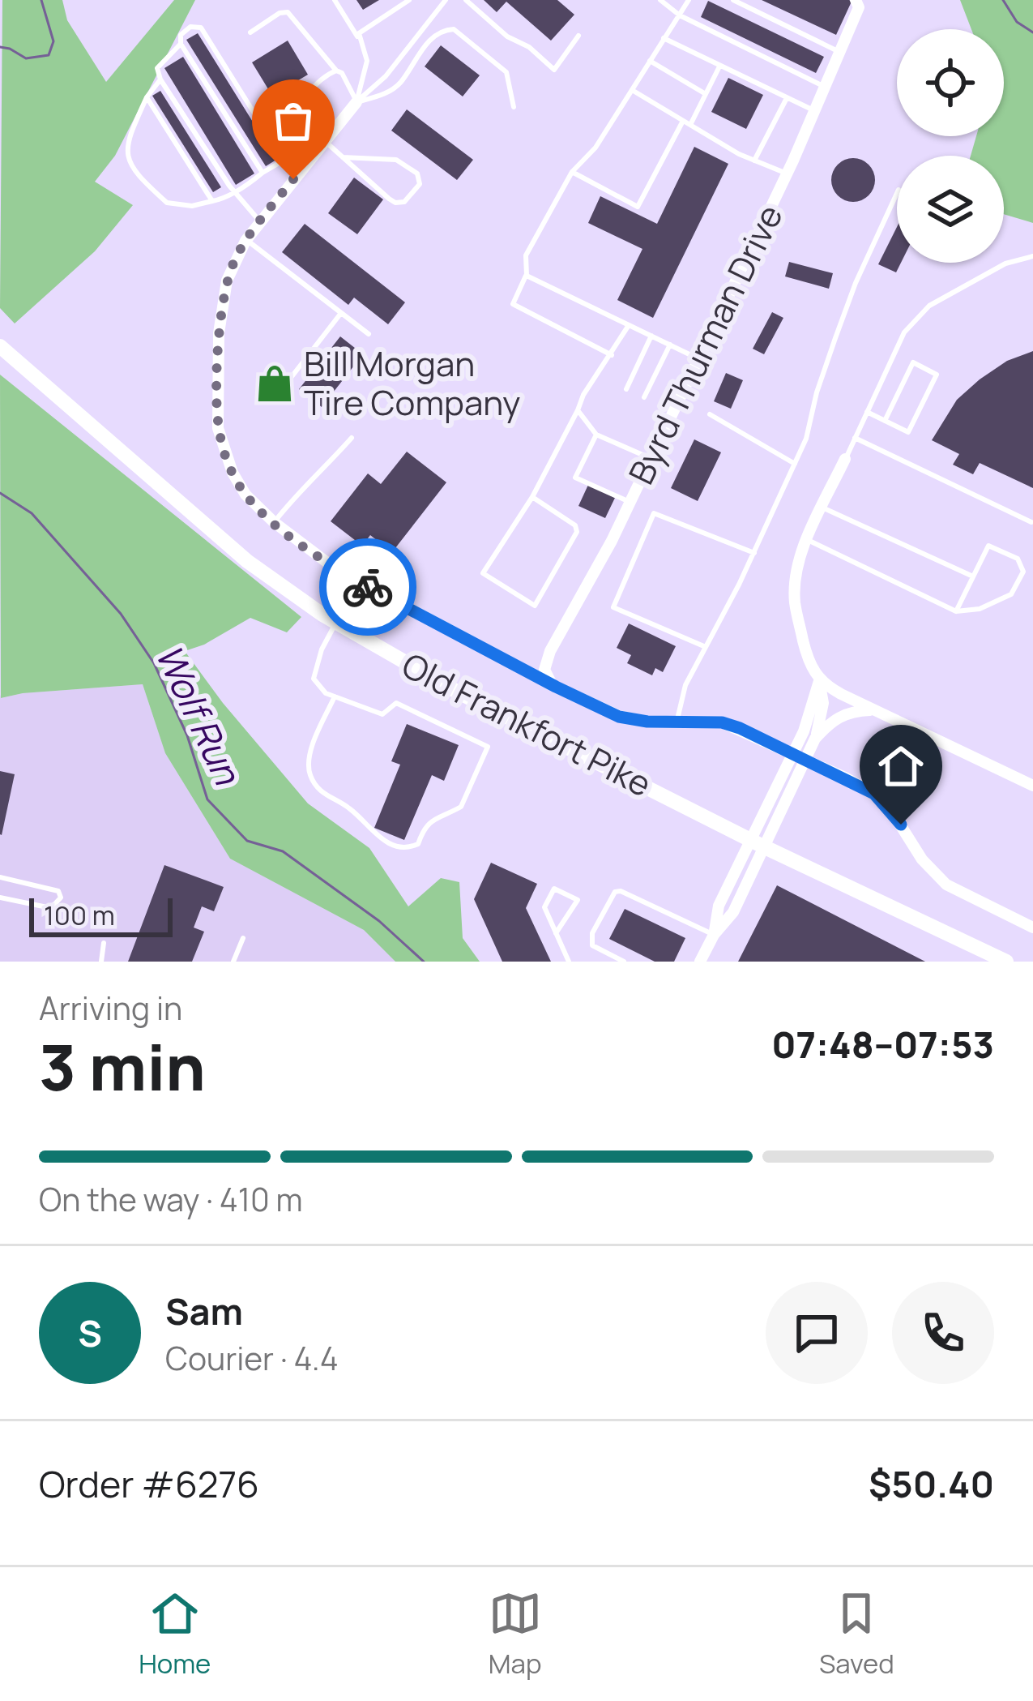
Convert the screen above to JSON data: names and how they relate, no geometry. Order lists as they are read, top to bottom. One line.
{"streets":{"main road":["Old Frankfort Pike"],"street":["Byrd Thurman Drive"]},"water":["Wolf Run"],"places":{"shop":["Bill Morgan Tire Company"]},"scale_bar":"100 m","page":{"scale":"100 m","heading":["3 min","Arriving in","07:48–07:53"],"panel":["Sam","Courier · 4.4","Order #6276","$50.40"],"bar":"On the way · 410 m","round":"S","tabs":["Home","Map","Saved"]}}
